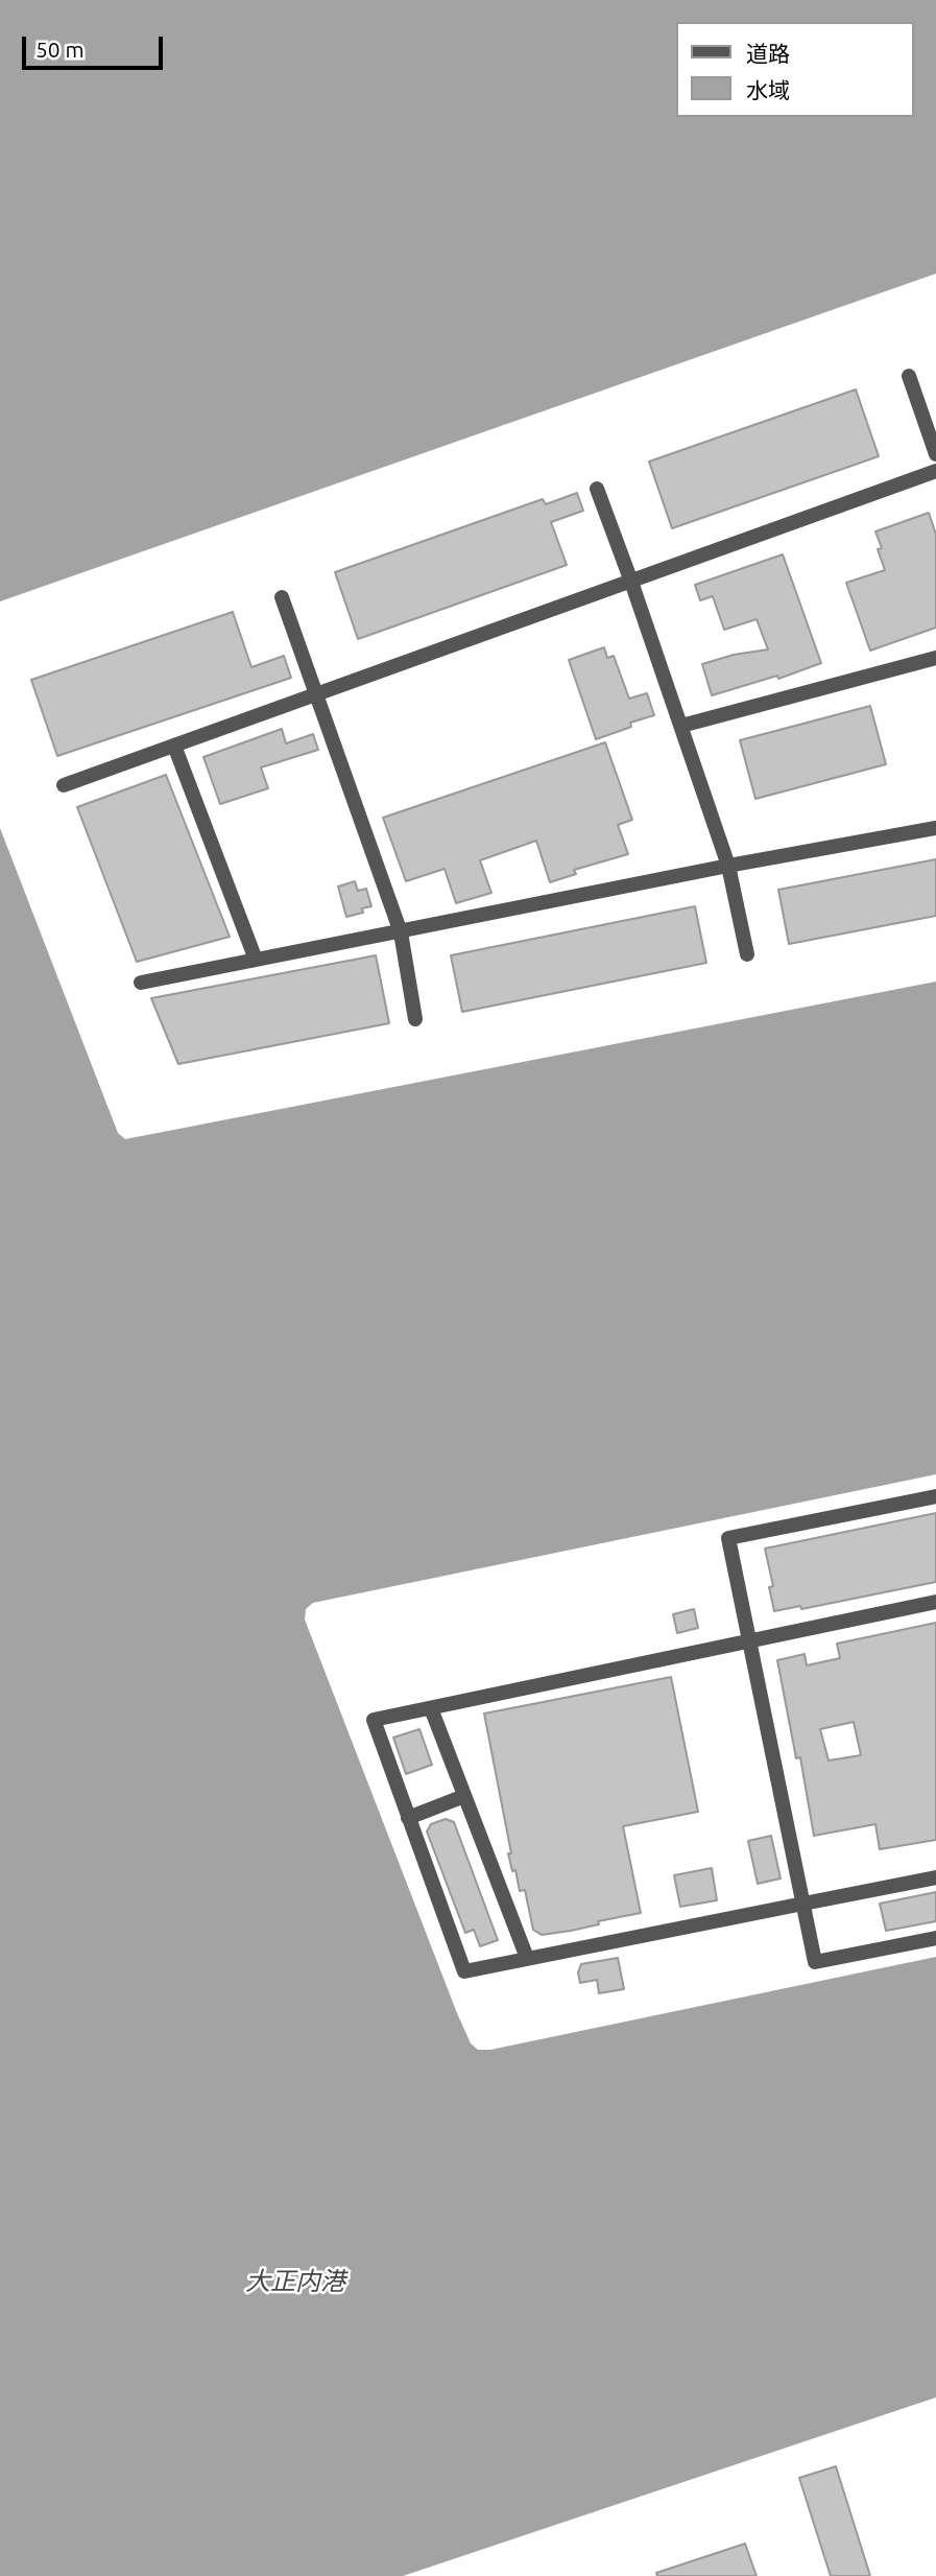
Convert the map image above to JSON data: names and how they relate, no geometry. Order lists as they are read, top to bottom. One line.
{"water":["大正内港"],"legend":["道路","水域"],"scale_bar":"50 m"}
